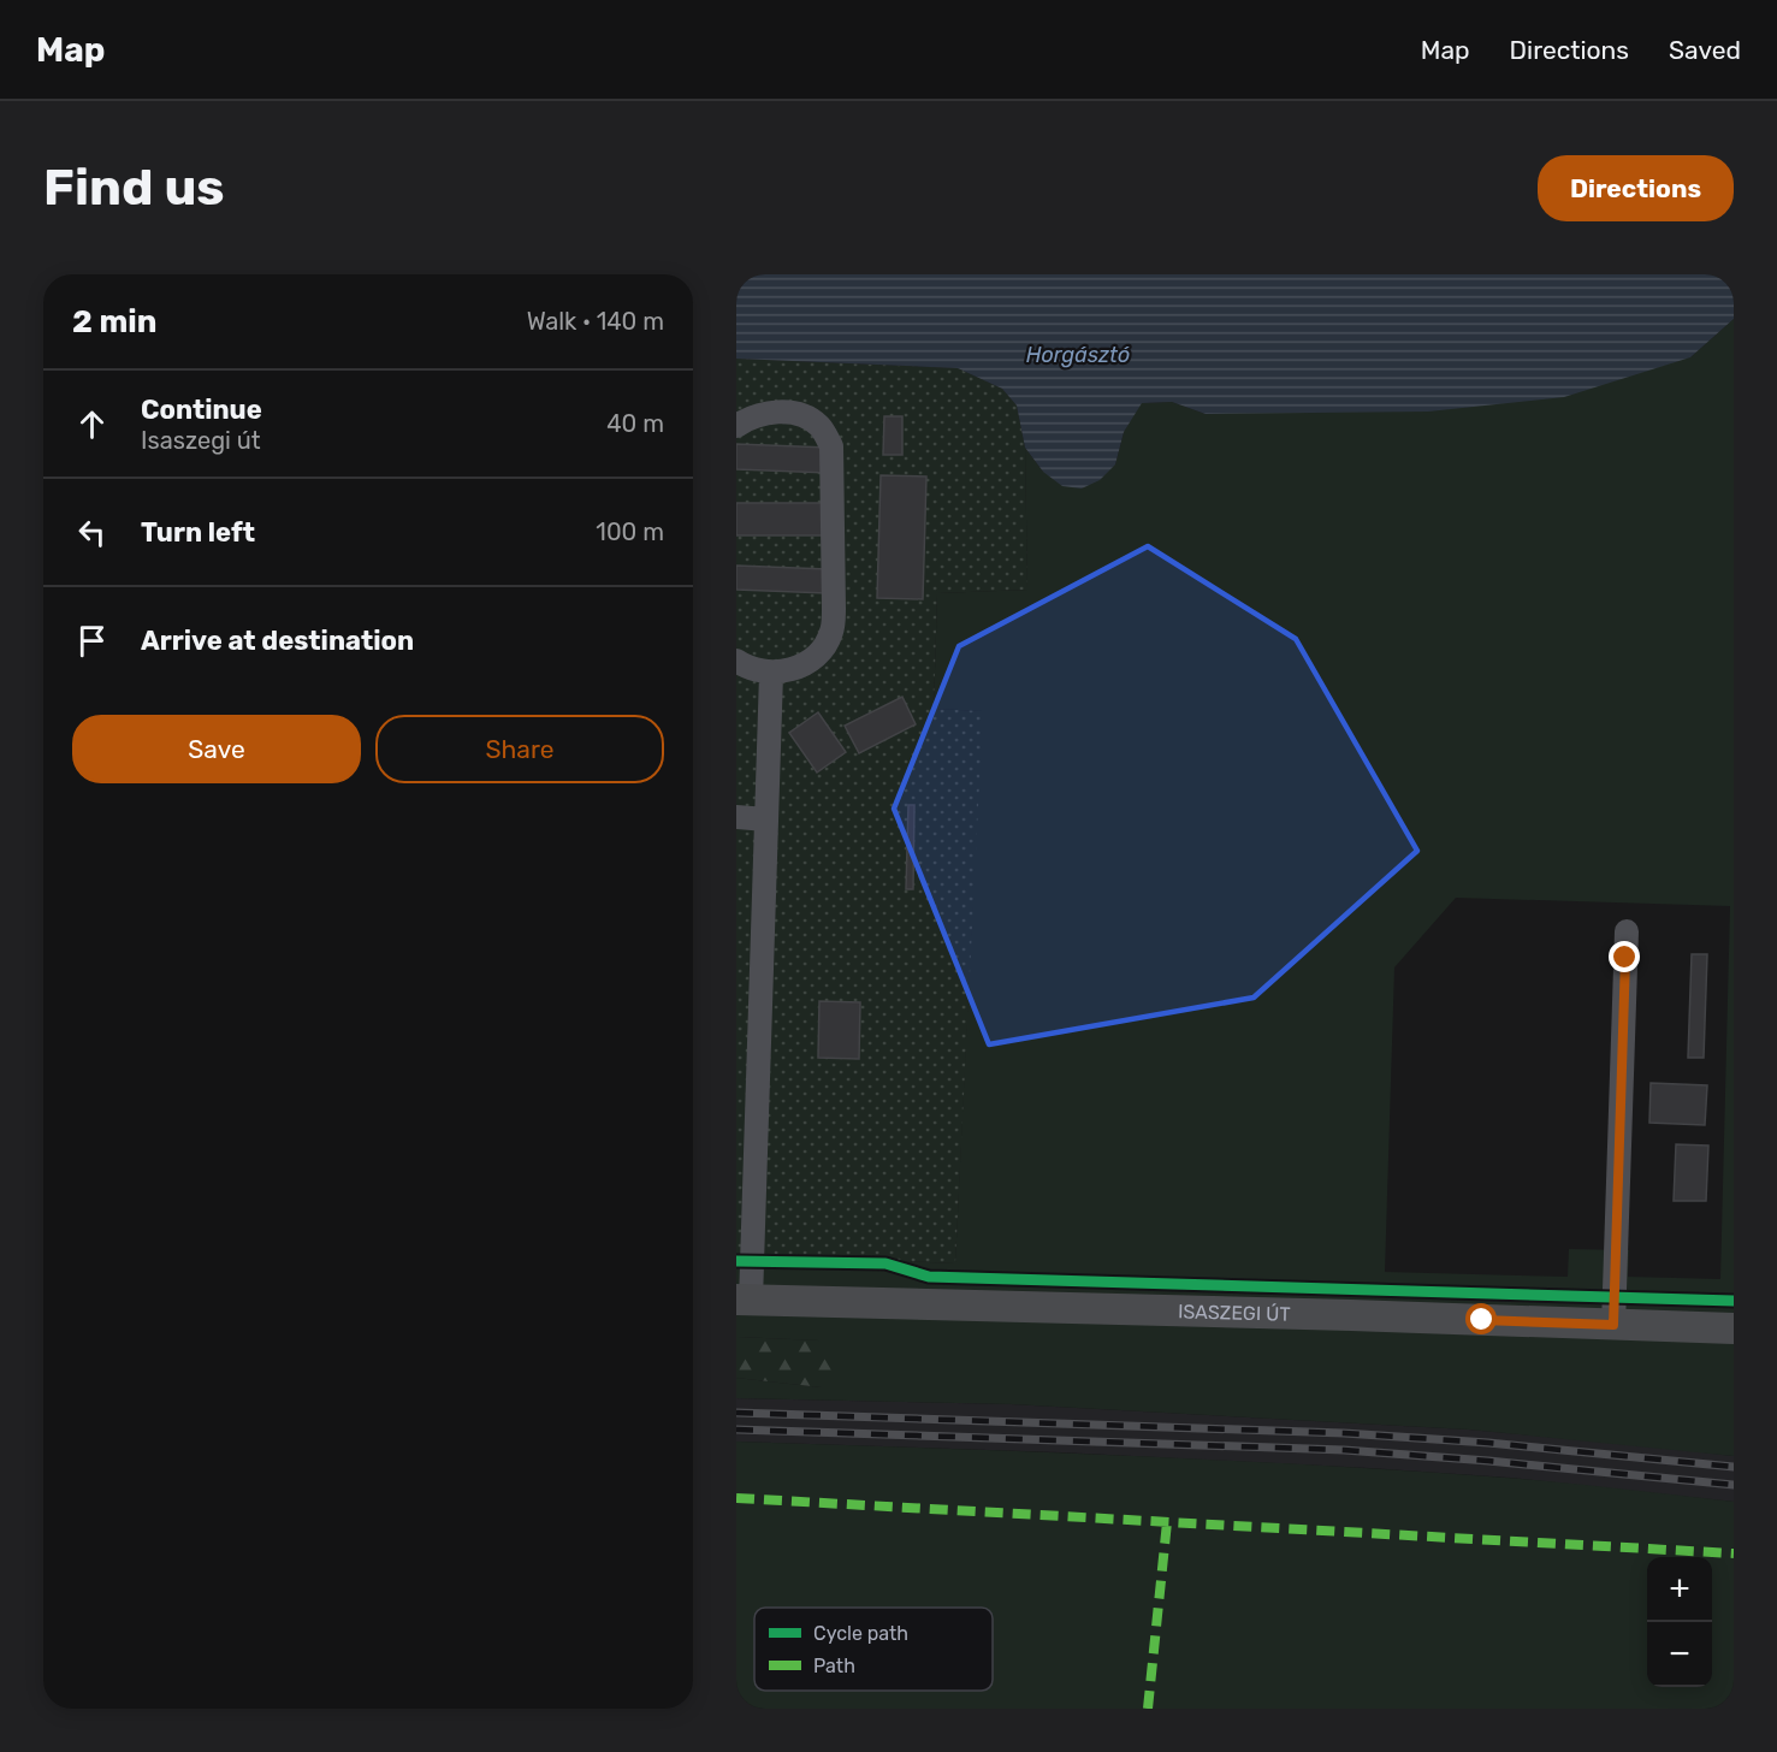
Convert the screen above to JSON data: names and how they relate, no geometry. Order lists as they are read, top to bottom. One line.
{"streets":{"main road":["ISASZEGI ÚT"]},"water":["Horgásztó"],"legend":["Cycle path","Path"],"page":{"header":"Map","nav":["Map","Directions","Saved"],"buttons":["Directions",["Save","Share"]],"title":"Find us","heading":["2 min","Walk · 140 m"],"list":[["Continue","Isaszegi út","40 m"],["Turn left","100 m"],"Arrive at destination"],"map_buttons":["+","−"]}}
